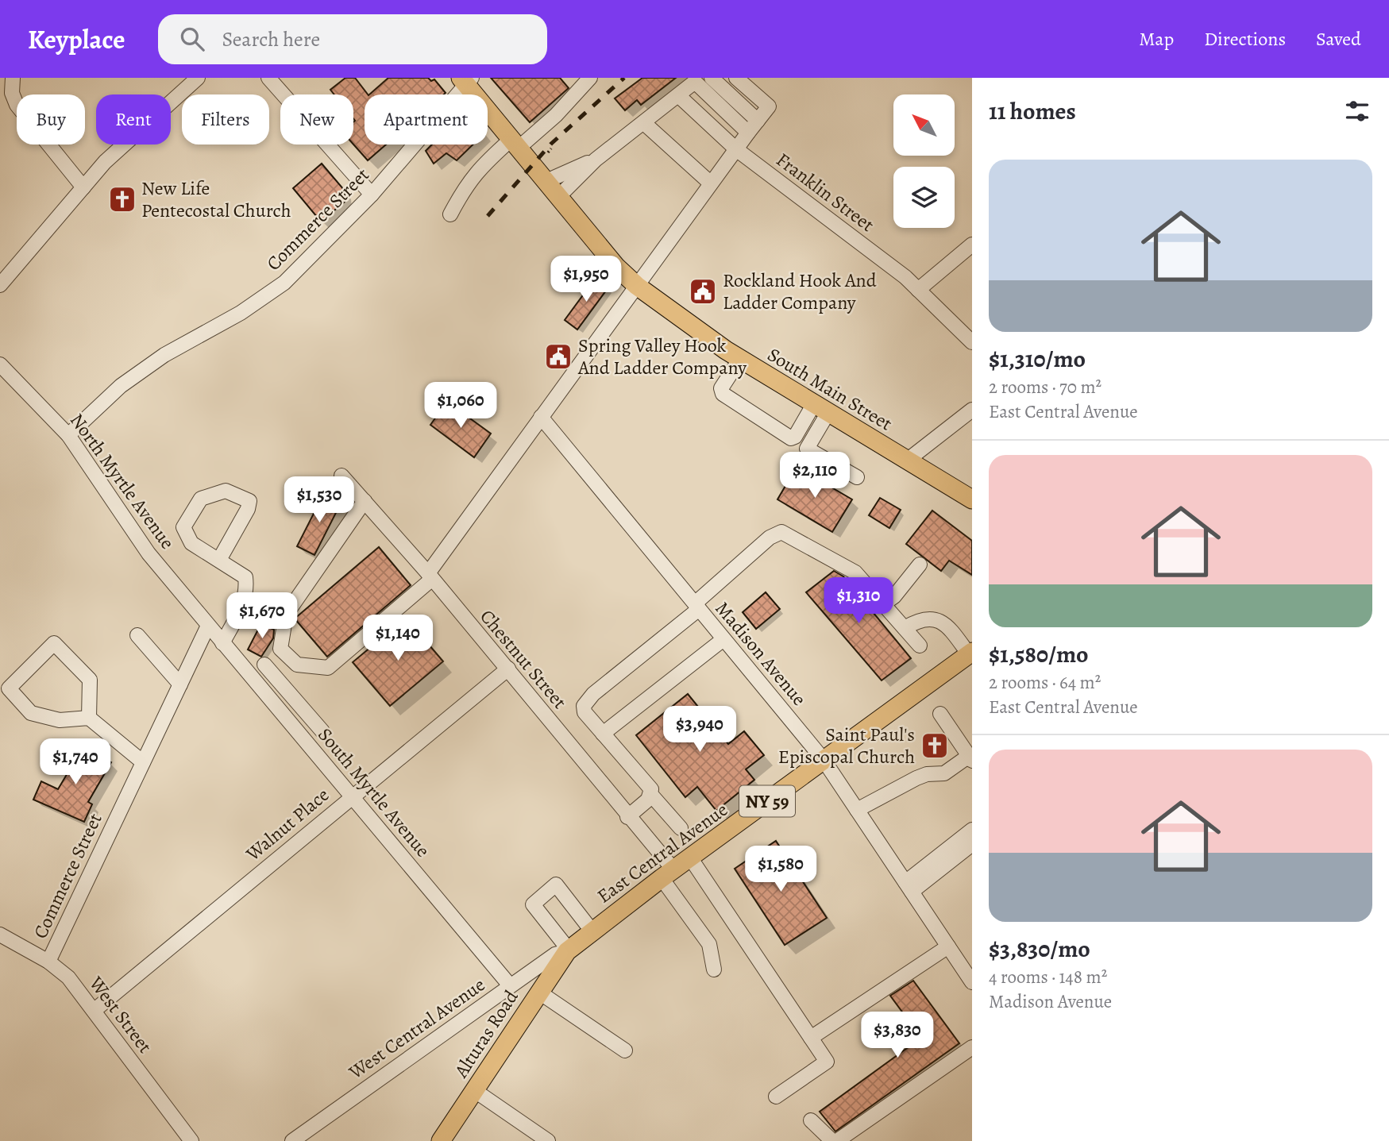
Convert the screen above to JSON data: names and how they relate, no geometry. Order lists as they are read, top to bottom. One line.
{"streets":{"main road":["South Main Street","NY 59","East Central Avenue","Alturas Road"],"street":["Franklin Street","Commerce Street","North Myrtle Avenue","Madison Avenue","Chestnut Street","South Myrtle Avenue","Walnut Place","West Street","West Central Avenue"]},"crossings":[["Commerce Street","South Main Street"],["Commerce Street","North Myrtle Avenue"],["Commerce Street","South Myrtle Avenue"],["Commerce Street","West Street"],["North Myrtle Avenue","South Myrtle Avenue"],["Madison Avenue","East Central Avenue"],["Chestnut Street","Walnut Place"],["Chestnut Street","East Central Avenue"],["South Myrtle Avenue","Walnut Place"],["South Myrtle Avenue","West Central Avenue"],["Walnut Place","West Street"],["East Central Avenue","West Central Avenue"],["East Central Avenue","Alturas Road"],["West Central Avenue","Alturas Road"]],"places":{"church":["New Life Pentecostal Church","Saint Paul's Episcopal Church"],"public building":["Rockland Hook And Ladder Company","Spring Valley Hook And Ladder Company"]},"north":"top left","page":{"header":"Keyplace","search":"Search here","nav":["Map","Directions","Saved"],"heading":"11 homes","chip":["Buy","Rent","Filters","New","Apartment"],"list":[{"name":"$1,310/mo","note":"2 rooms · 70 m² · East Central Avenue"},{"name":"$1,580/mo","note":"2 rooms · 64 m² · East Central Avenue"},{"name":"$3,830/mo","note":"4 rooms · 148 m² · Madison Avenue"}],"price":["$1,950","$1,060","$2,110","$1,530","$1,310","$1,670","$1,140","$3,940","$1,740","$1,580","$3,830"]}}
